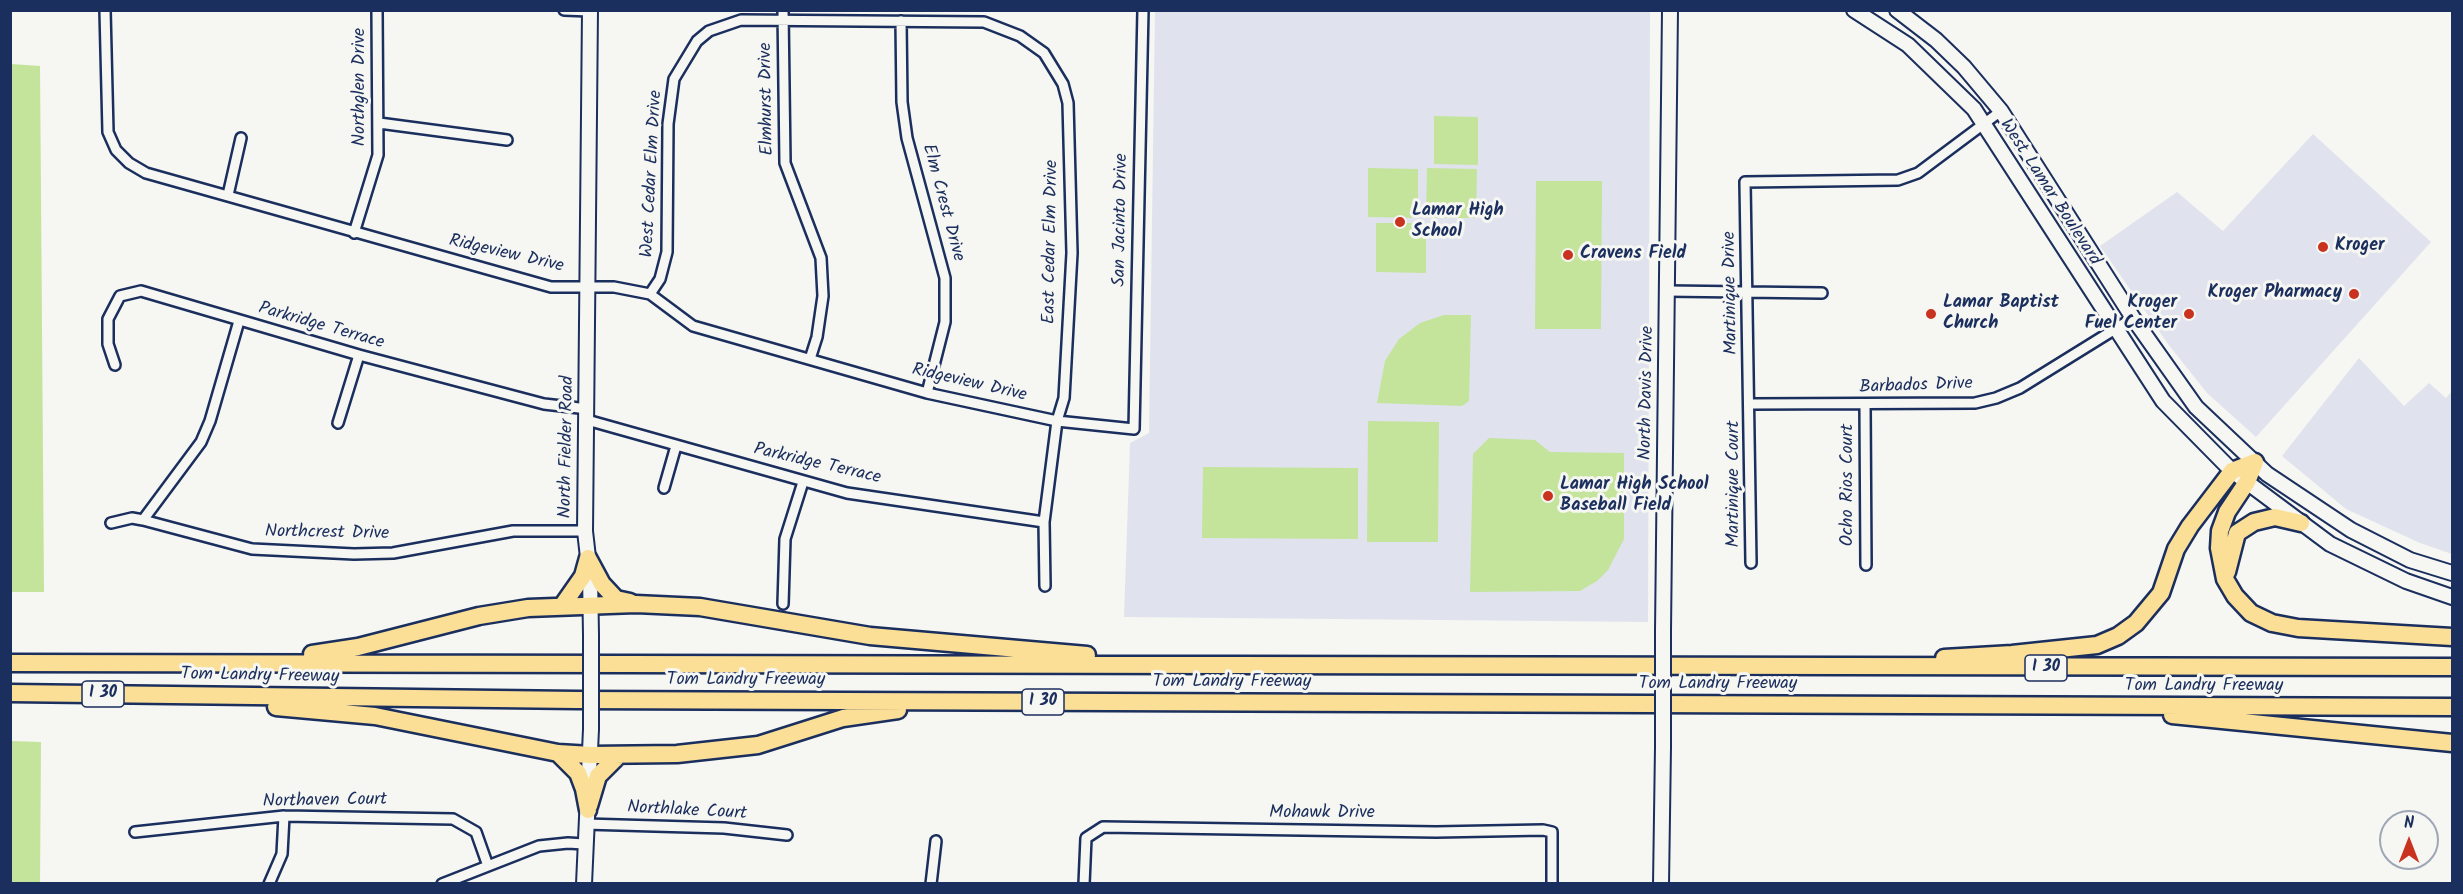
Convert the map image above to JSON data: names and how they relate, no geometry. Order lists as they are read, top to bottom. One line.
{"streets":{"highway":["I 30","Tom Landry Freeway"],"main road":["West Lamar Boulevard","North Davis Drive","North Fielder Road"],"street":["Northglen Drive","Elmhurst Drive","West Cedar Elm Drive","Elm Crest Drive","San Jacinto Drive","East Cedar Elm Drive","Ridgeview Drive","Martinique Drive","Parkridge Terrace","Barbados Drive","Martinique Court","Ocho Rios Court","Northcrest Drive","Northaven Court","Northlake Court","Mohawk Drive"]},"crossings":[["Northglen Drive","Ridgeview Drive"],["Elmhurst Drive","West Cedar Elm Drive"],["Elmhurst Drive","Ridgeview Drive"],["West Cedar Elm Drive","Elm Crest Drive"],["West Cedar Elm Drive","East Cedar Elm Drive"],["West Cedar Elm Drive","Ridgeview Drive"],["West Lamar Boulevard","Martinique Drive"],["West Lamar Boulevard","Barbados Drive"],["Elm Crest Drive","East Cedar Elm Drive"],["Elm Crest Drive","Ridgeview Drive"],["San Jacinto Drive","Ridgeview Drive"],["East Cedar Elm Drive","Ridgeview Drive"],["East Cedar Elm Drive","Parkridge Terrace"],["Ridgeview Drive","North Fielder Road"],["Martinique Drive","Barbados Drive"],["Martinique Drive","Martinique Court"],["Parkridge Terrace","North Fielder Road"],["Barbados Drive","Martinique Court"],["Barbados Drive","Ocho Rios Court"],["North Fielder Road","Northcrest Drive"],["North Fielder Road","Northlake Court"]],"places":["Lamar High School","Kroger","Cravens Field","Kroger Pharmacy","Lamar Baptist Church","Kroger Fuel Center","Lamar High School Baseball Field"],"north":"top"}
